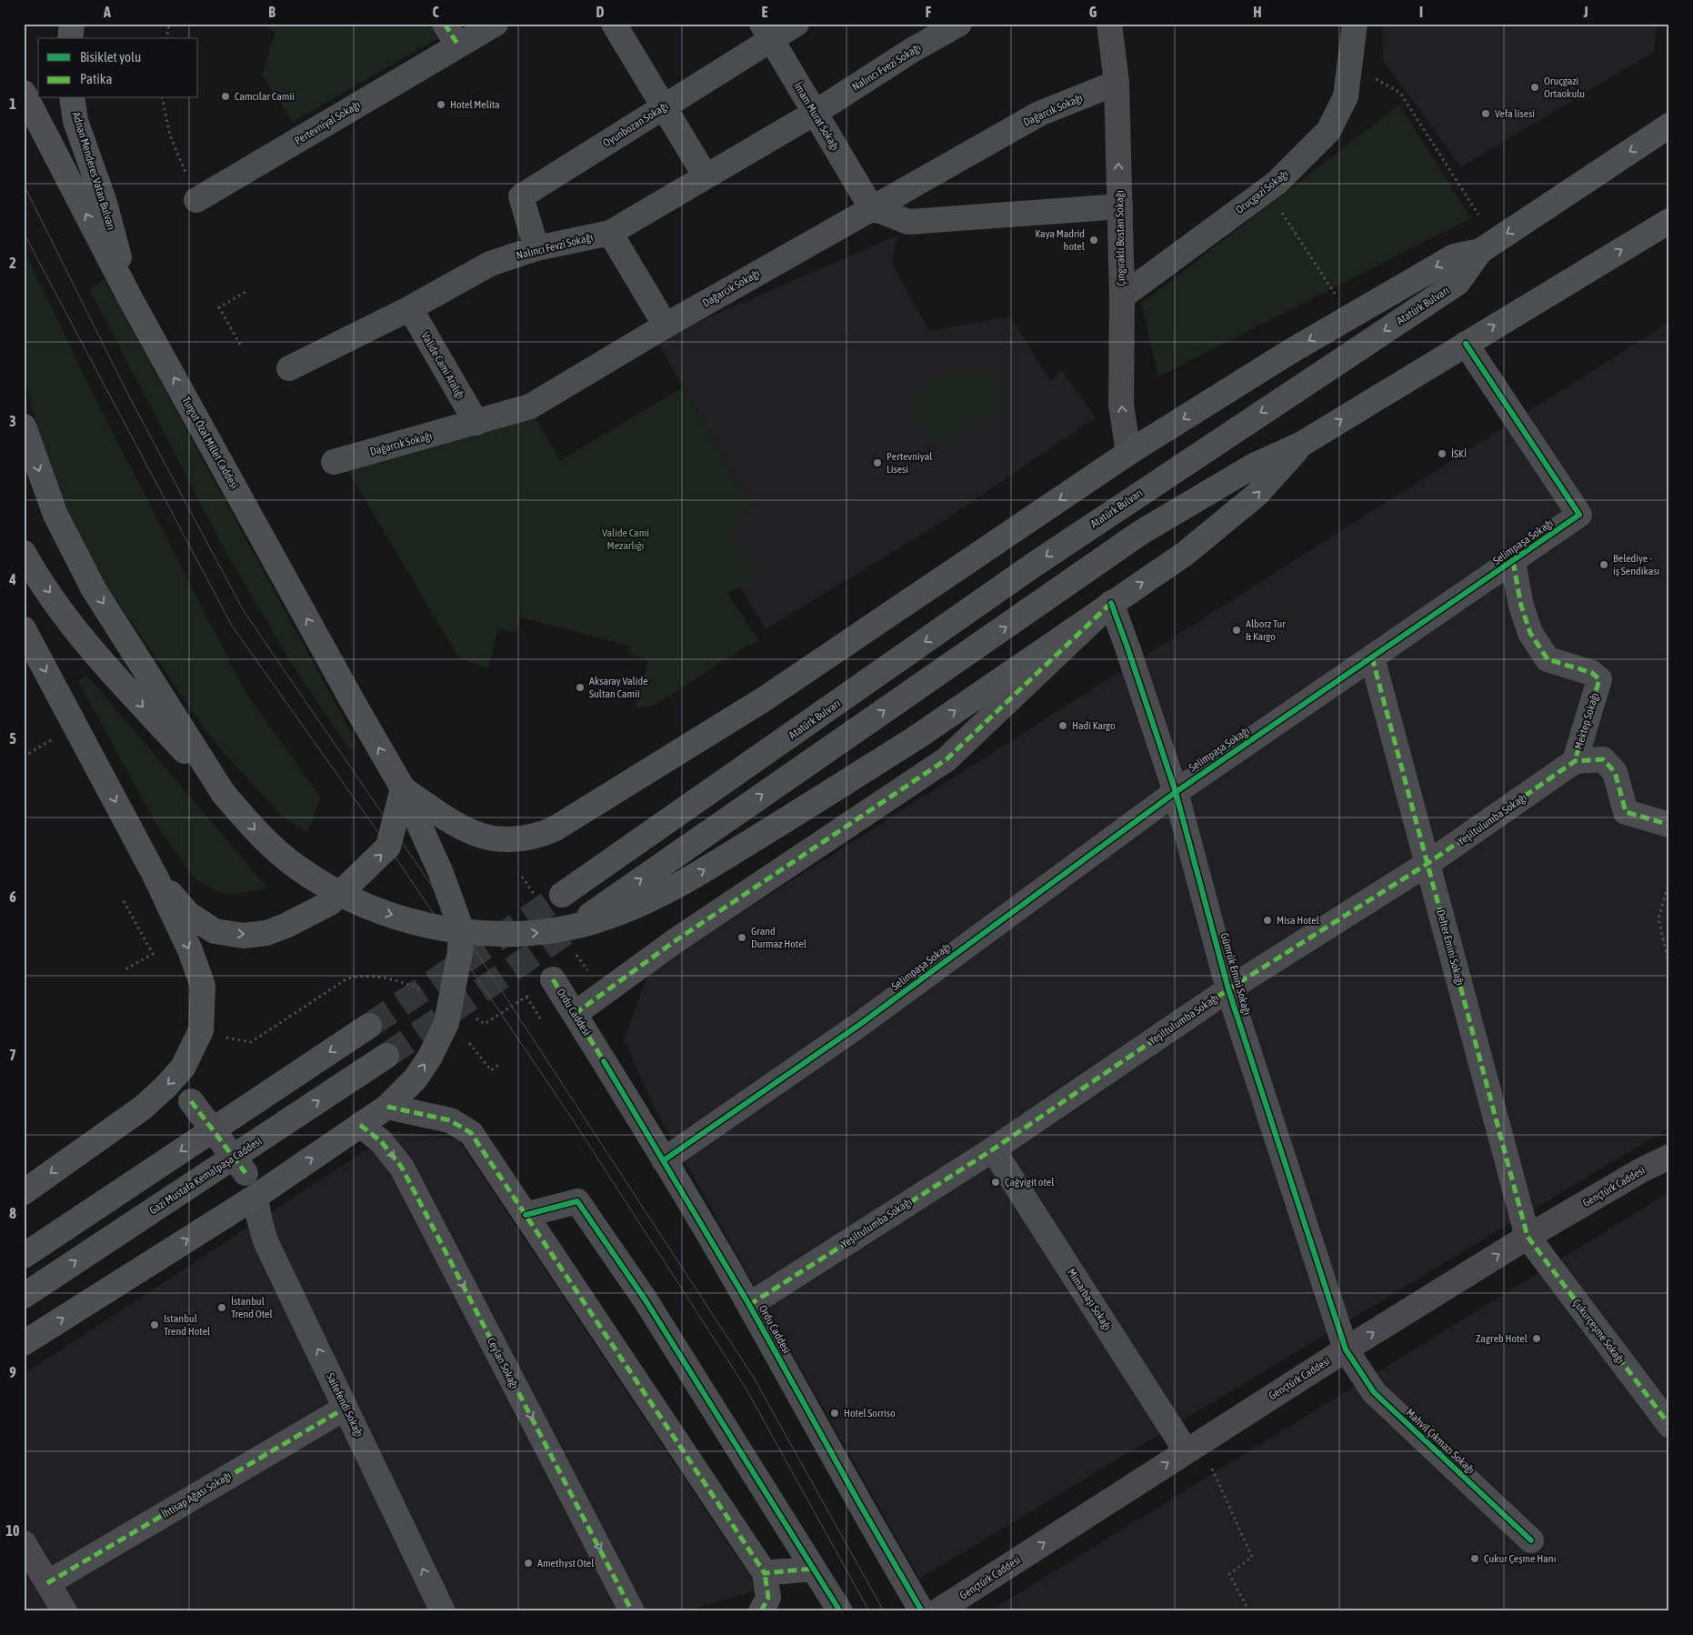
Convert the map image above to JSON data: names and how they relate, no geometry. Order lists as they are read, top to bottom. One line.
{"streets":{"main road":["Adnan Menderes Vatan Bulvarı","Atatürk Bulvarı","Turgut Özal Millet Caddesi","Gazi Mustafa Kemalpaşa Caddesi"],"street":["Nalıncı Fvezi Sokağı","Dağarcık Sokağı","İmam Murat Sokağı","Pertevniyal Sokağı","Oyunbozan Sokağı","Oruçgazi Sokağı","Çıngıraklı Bostan Sokağı","Nalıncı Fevzi Sokağı","Valide Cami Aralığı","Selimpaşa Sokağı","Mektep Sokağı","Yeşiltulumba Sokağı","Defter Emini Sokağı","Gümrük Emini Sokağı","Ordu Caddesi","Gençtürk Caddesi","Mimarbaşı Sokağı","Çukurçeşme Sokağı","Ceylan Sokağı","Saitefendi Sokağı","Mahvil Çıkmazı Sokağı","İhtisap Ağası Sokağı"]},"crossings":[["Nalıncı Fvezi Sokağı","İmam Murat Sokağı"],["Nalıncı Fvezi Sokağı","Nalıncı Fevzi Sokağı"],["Dağarcık Sokağı","İmam Murat Sokağı"],["Dağarcık Sokağı","Çıngıraklı Bostan Sokağı"],["Dağarcık Sokağı","Valide Cami Aralığı"],["İmam Murat Sokağı","Oyunbozan Sokağı"],["İmam Murat Sokağı","Nalıncı Fevzi Sokağı"],["Oyunbozan Sokağı","Nalıncı Fevzi Sokağı"],["Adnan Menderes Vatan Bulvarı","Turgut Özal Millet Caddesi"],["Oruçgazi Sokağı","Çıngıraklı Bostan Sokağı"],["Nalıncı Fevzi Sokağı","Valide Cami Aralığı"],["Turgut Özal Millet Caddesi","Ceylan Sokağı"],["Turgut Özal Millet Caddesi","Saitefendi Sokağı"],["Selimpaşa Sokağı","Mektep Sokağı"],["Selimpaşa Sokağı","Defter Emini Sokağı"],["Selimpaşa Sokağı","Gümrük Emini Sokağı"],["Selimpaşa Sokağı","Ordu Caddesi"],["Mektep Sokağı","Yeşiltulumba Sokağı"],["Yeşiltulumba Sokağı","Defter Emini Sokağı"],["Yeşiltulumba Sokağı","Gümrük Emini Sokağı"],["Yeşiltulumba Sokağı","Ordu Caddesi"],["Yeşiltulumba Sokağı","Mimarbaşı Sokağı"],["Defter Emini Sokağı","Gençtürk Caddesi"],["Defter Emini Sokağı","Çukurçeşme Sokağı"],["Gümrük Emini Sokağı","Gençtürk Caddesi"],["Gümrük Emini Sokağı","Mahvil Çıkmazı Sokağı"],["Gençtürk Caddesi","Mimarbaşı Sokağı"],["Gençtürk Caddesi","Çukurçeşme Sokağı"],["Gençtürk Caddesi","Mahvil Çıkmazı Sokağı"],["Saitefendi Sokağı","İhtisap Ağası Sokağı"]],"one_way":["Çıngıraklı Bostan Sokağı","Gençtürk Caddesi","Saitefendi Sokağı"],"parks":["Valide Cami Mezarlığı"],"places":["Oruçgazi Ortaokulu","Camcılar Camii","Hotel Melita","Vefa lisesi","Kaya Madrid hotel","İSKİ","Pertevniyal Lisesi","Belediye - iş Sendikası","Alborz Tur & Kargo","Aksaray Valide Sultan Camii","Hadi Kargo","Misa Hotel","Grand Durmaz Hotel","Çağyigit otel","İstanbul Trend Otel","Istanbul Trend Hotel","Zagreb Hotel","Hotel Sorriso","Çukur Çeşme Hanı","Amethyst Otel"],"legend":["Bisiklet yolu","Patika"],"grid":{"columns":["A","B","C","D","E","F","G","H","I","J"],"rows":["1","2","3","4","5","6","7","8","9","10"]}}
